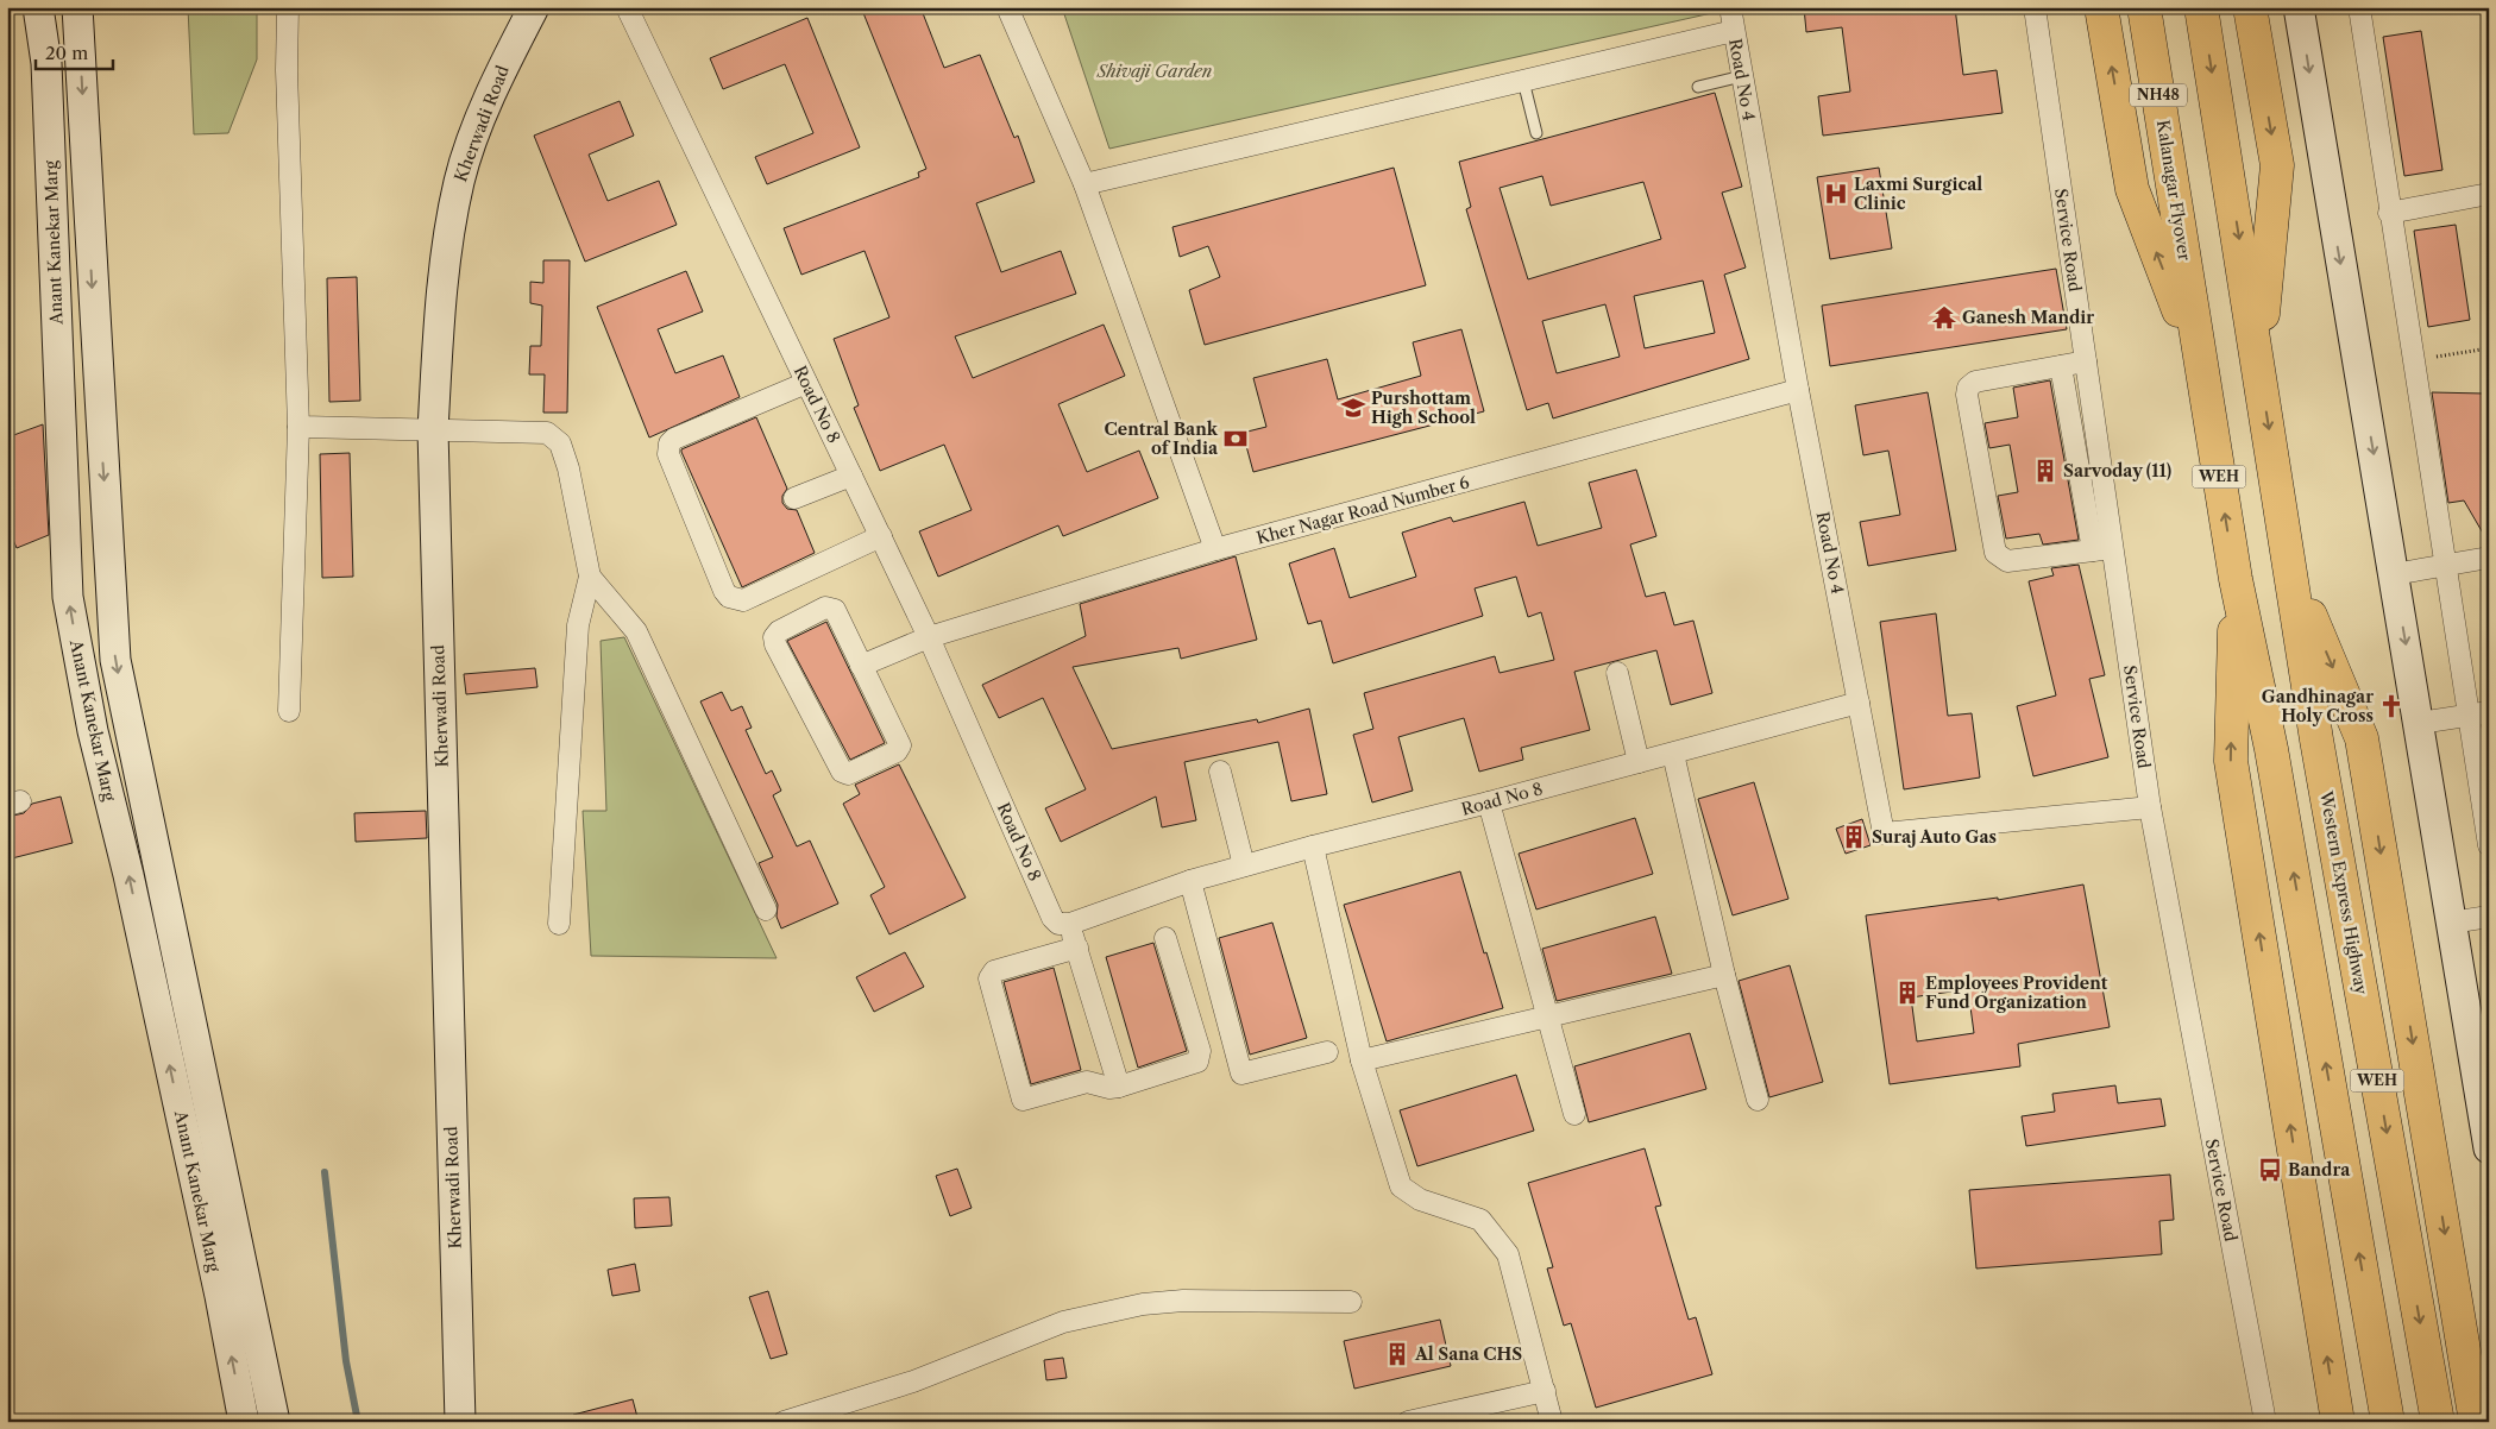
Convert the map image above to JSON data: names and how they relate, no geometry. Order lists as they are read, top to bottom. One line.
{"streets":{"highway":["NH48","Kalanagar Flyover","WEH","Western Express Highway"],"street":["Road No 4","Kherwadi Road","Service Road","Anant Kanekar Marg","Road No 8","Kher Nagar Road Number 6"]},"crossings":[["Road No 4","Service Road"],["Road No 4","Road No 8"],["Road No 4","Kher Nagar Road Number 6"],["Kalanagar Flyover","WEH"],["Road No 8","Kher Nagar Road Number 6"]],"parks":["Shivaji Garden"],"places":{"hospital":["Laxmi Surgical Clinic"],"temple":["Ganesh Mandir"],"school or university":["Purshottam High School"],"bank":["Central Bank of India"],"building":["Sarvoday (11)","Suraj Auto Gas","Employees Provident Fund Organization","Al Sana CHS"],"church":["Gandhinagar Holy Cross"],"bus stop":["Bandra"]},"scale_bar":"20 m"}
